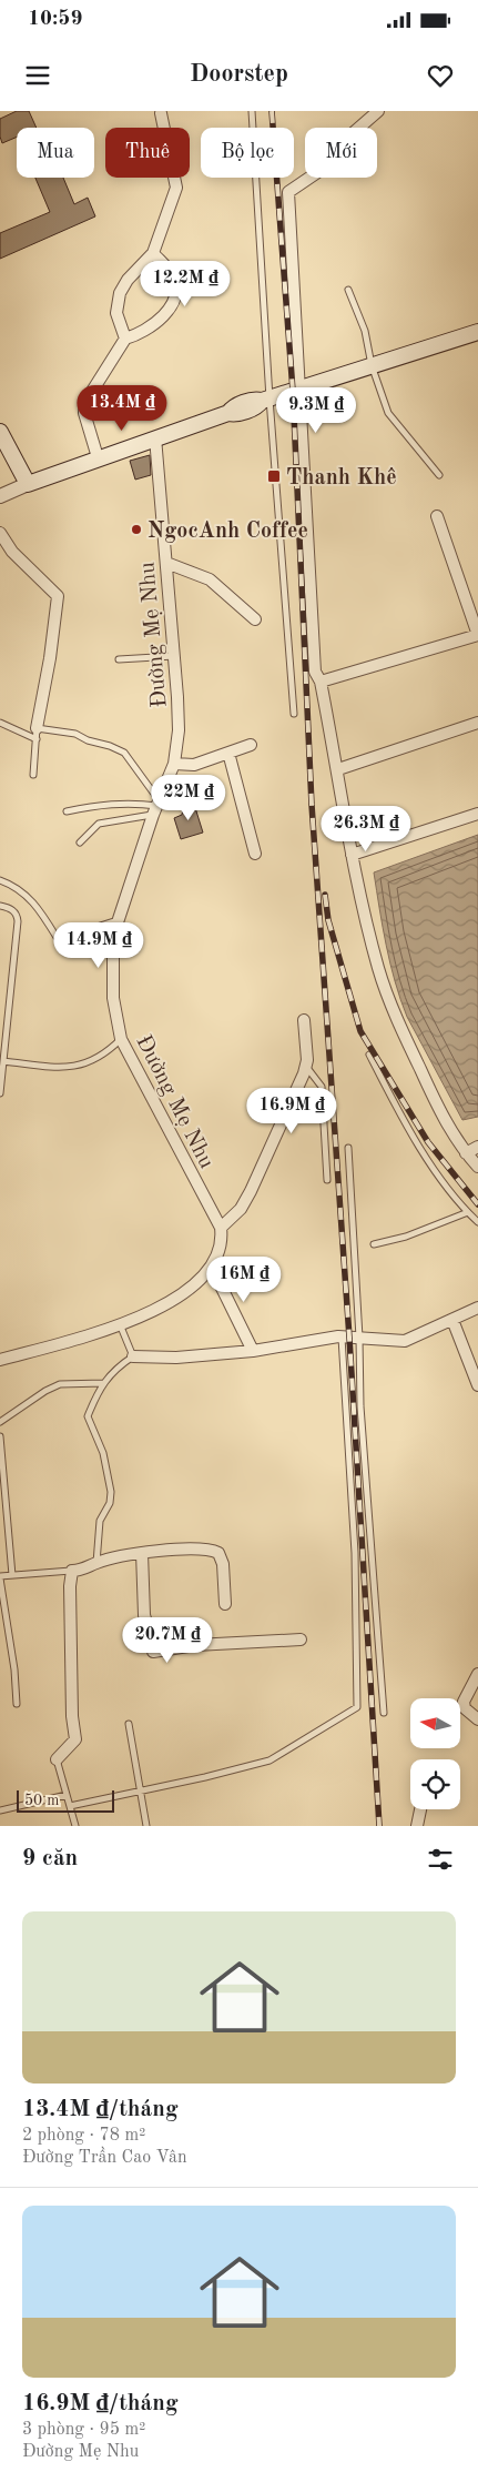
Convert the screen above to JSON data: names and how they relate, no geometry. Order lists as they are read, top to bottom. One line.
{"streets":{"street":["Đường Mẹ Nhu"]},"places":{"transit":["Thanh Khê"],"other":["NgocAnh Coffee"]},"scale_bar":"50 m","north":"left","page":{"status":"10:59","header":"Doorstep","chip":["Mua","Thuê","Bộ lọc","Mới"],"price":["12.2M ₫","13.4M ₫","9.3M ₫","22M ₫","26.3M ₫","14.9M ₫","16.9M ₫","16M ₫","20.7M ₫"],"scale":"50 m","heading":"9 căn","list":[{"name":"13.4M ₫/tháng","note":"2 phòng · 78 m² · Đường Trần Cao Vân"},{"name":"16.9M ₫/tháng","note":"3 phòng · 95 m² · Đường Mẹ Nhu"}]}}
